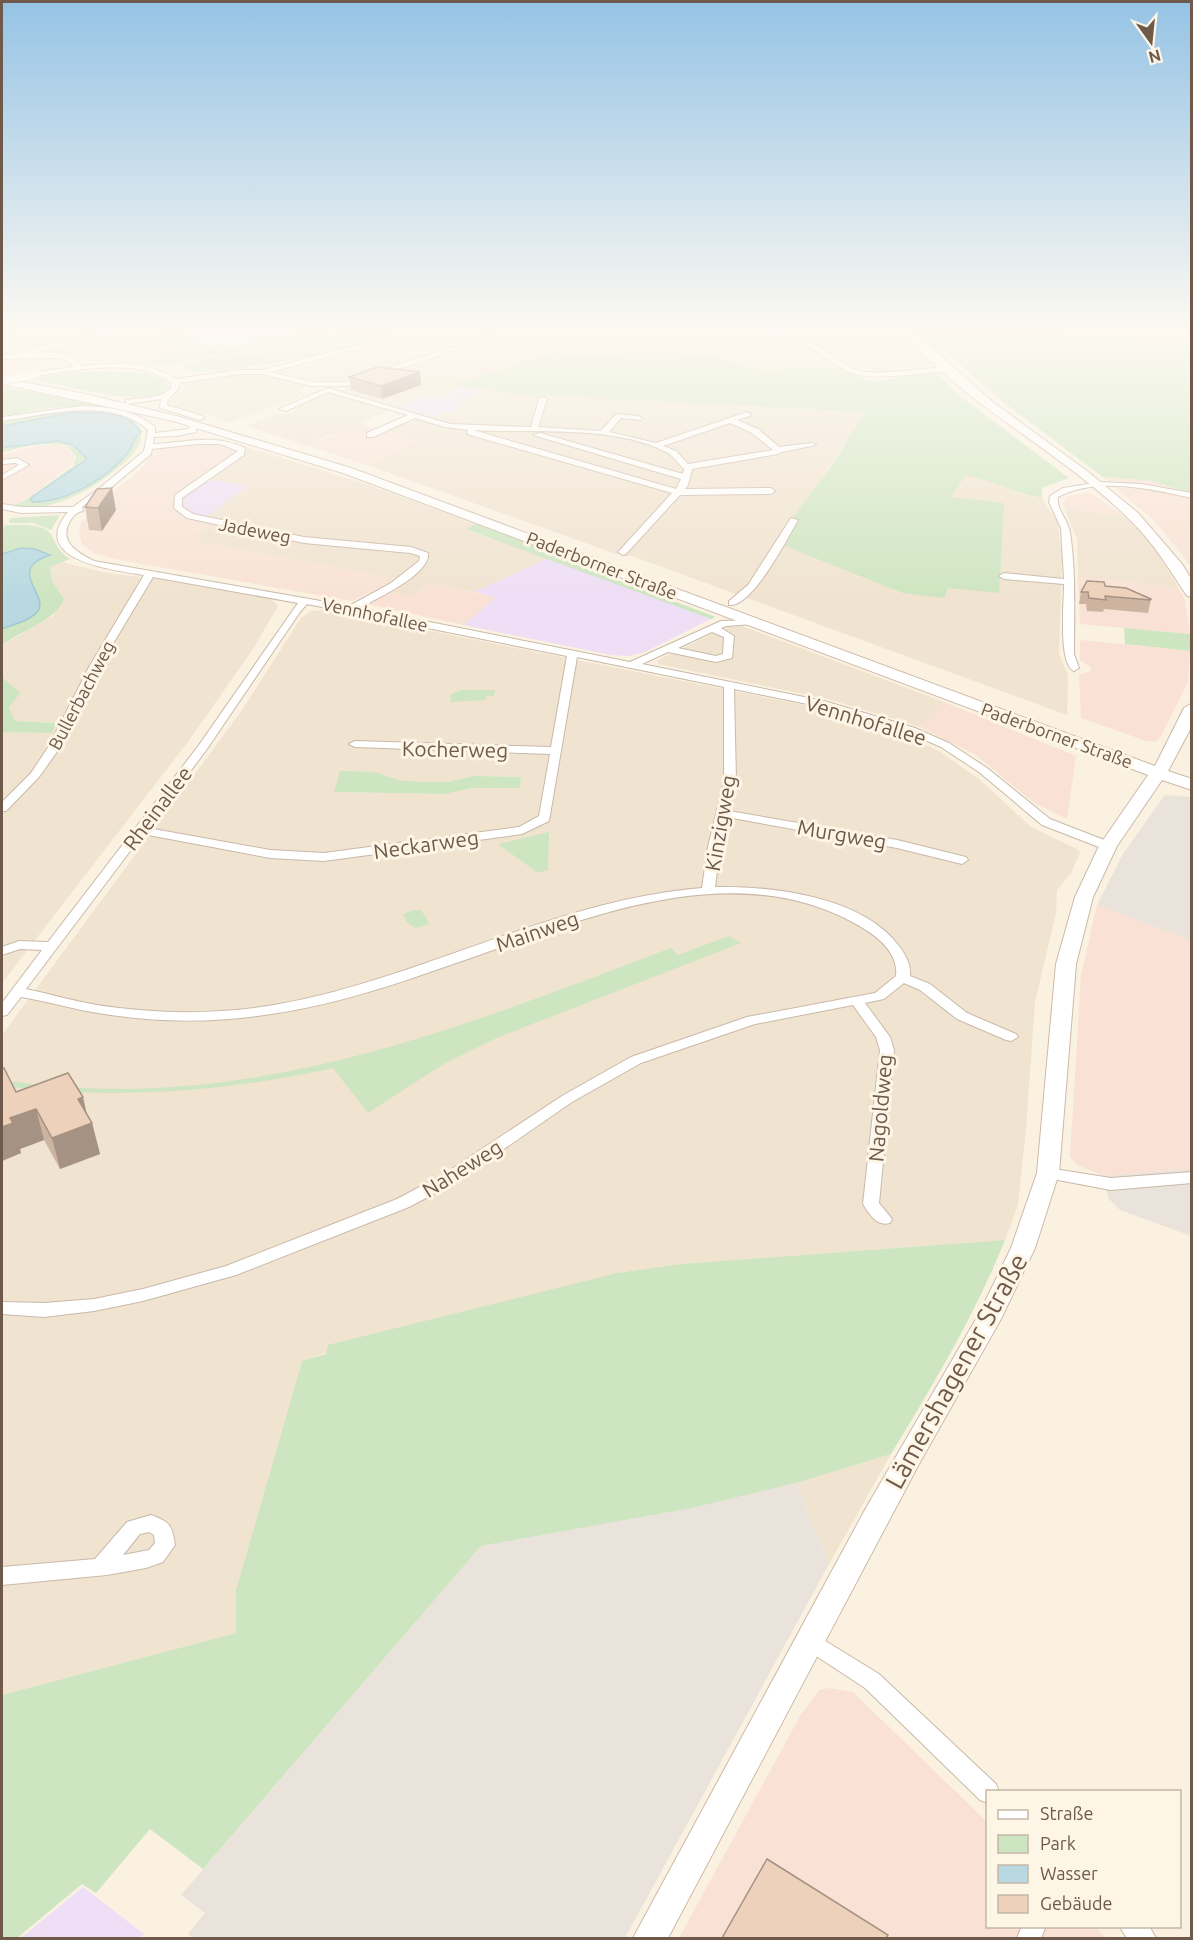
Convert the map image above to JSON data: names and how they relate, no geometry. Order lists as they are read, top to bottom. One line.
{"streets":{"main road":["Paderborner Straße","Lämershagener Straße"],"street":["Jadeweg","Vennhofallee","Bullerbachweg","Kocherweg","Rheinallee","Kinzigweg","Murgweg","Neckarweg","Mainweg","Nagoldweg","Naheweg"]},"crossings":[["Jadeweg","Vennhofallee"],["Paderborner Straße","Lämershagener Straße"],["Vennhofallee","Bullerbachweg"],["Vennhofallee","Rheinallee"],["Vennhofallee","Kinzigweg"],["Vennhofallee","Neckarweg"],["Vennhofallee","Lämershagener Straße"],["Kocherweg","Neckarweg"],["Rheinallee","Neckarweg"],["Rheinallee","Mainweg"],["Kinzigweg","Murgweg"],["Kinzigweg","Mainweg"],["Mainweg","Naheweg"],["Nagoldweg","Naheweg"]],"legend":["Straße","Park","Wasser","Gebäude"],"north":"bottom"}
